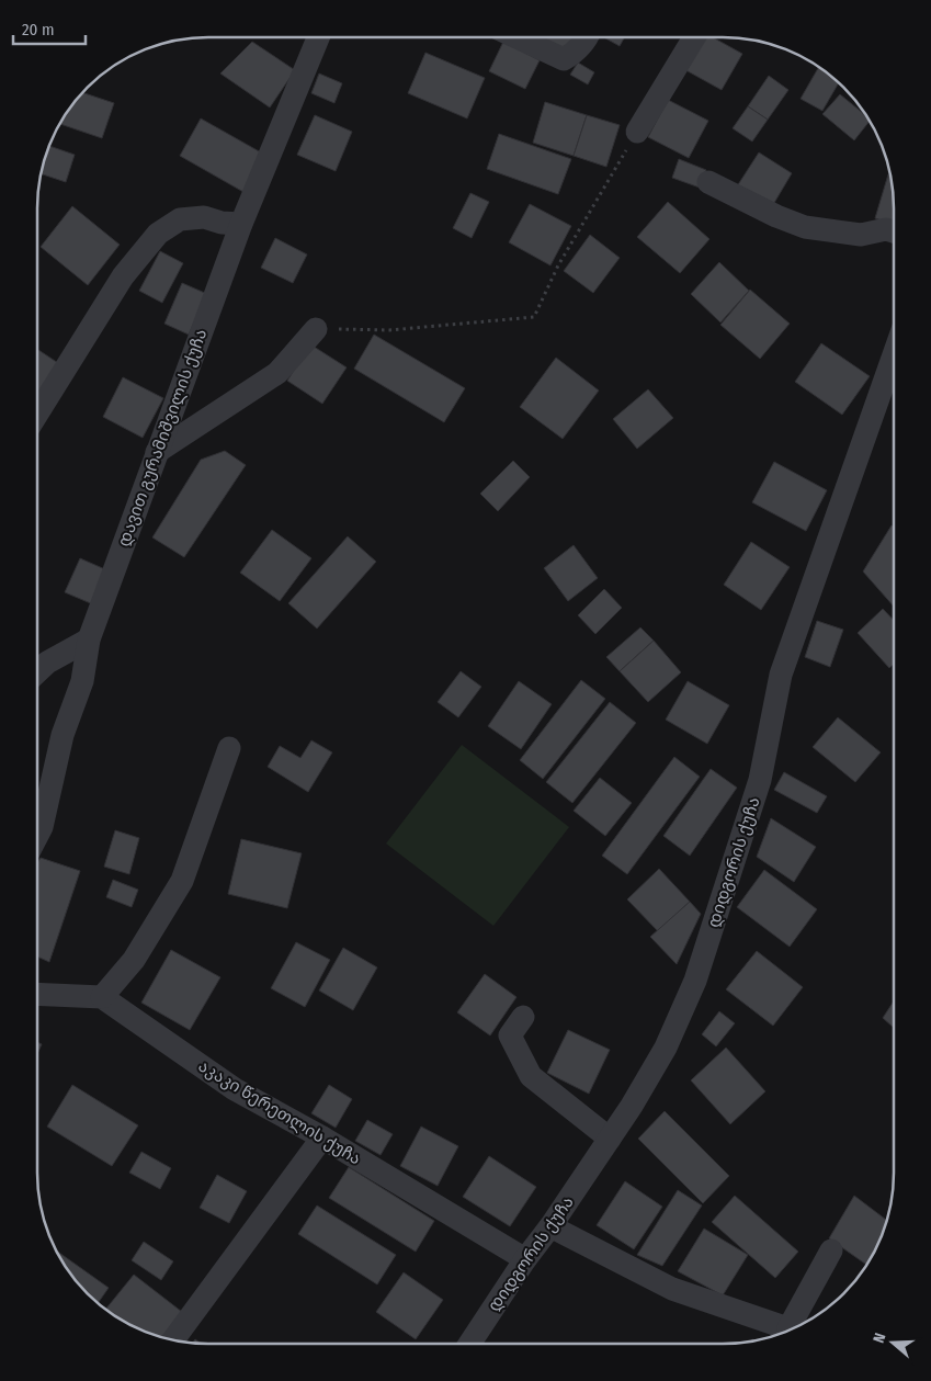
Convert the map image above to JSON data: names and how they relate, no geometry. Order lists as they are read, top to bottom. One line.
{"streets":{"street":["დავით გურამიშვილის ქუჩა","დიდგორის ქუჩა","აკაკი წერეთლის ქუჩა"]},"crossings":[["დიდგორის ქუჩა","აკაკი წერეთლის ქუჩა"]],"scale_bar":"20 m","north":"left"}
